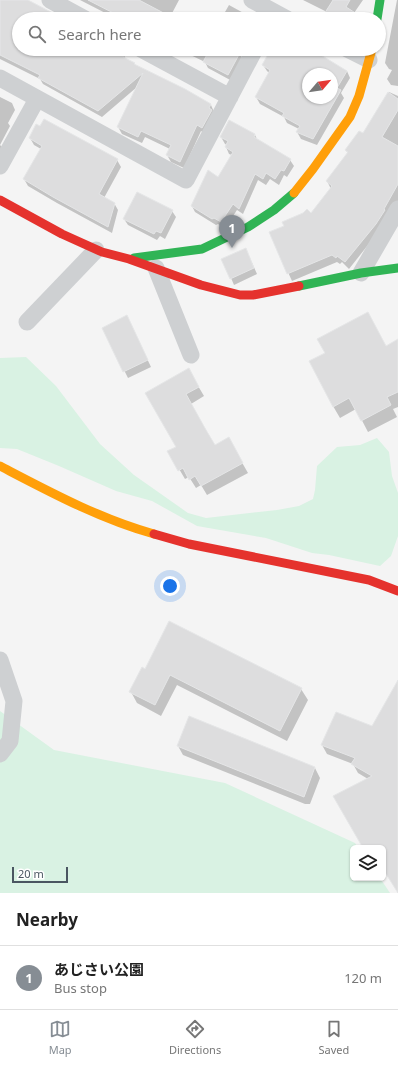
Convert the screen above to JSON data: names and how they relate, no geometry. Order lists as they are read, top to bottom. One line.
{"scale_bar":"20 m","north":"top right","page":{"search":"Search here","pins":"1","scale":"20 m","heading":"Nearby","list":[{"mark":"1","name":"あじさい公園","note":"Bus stop","value":"120 m"}],"nav":["Map","Directions","Saved"]}}
